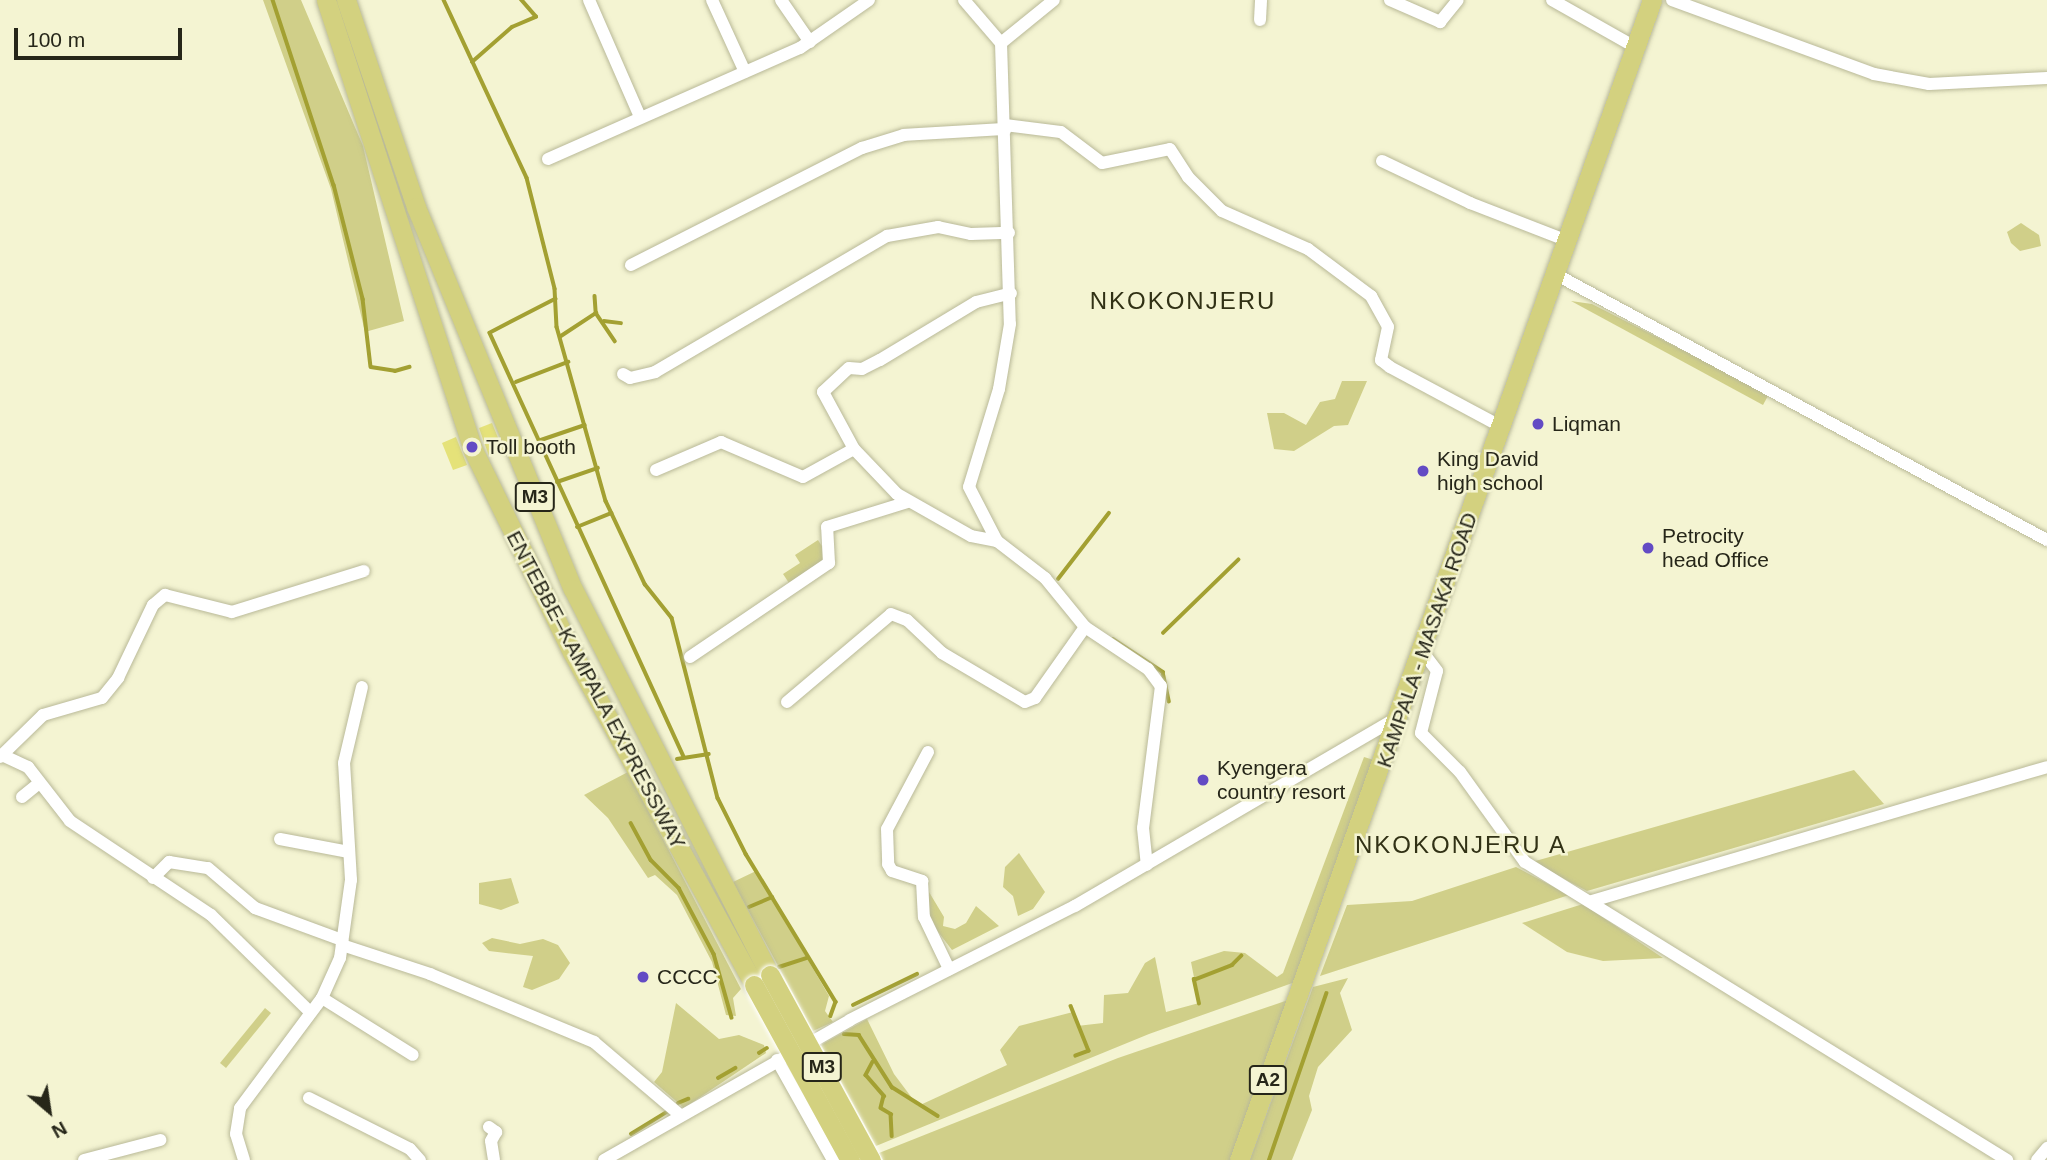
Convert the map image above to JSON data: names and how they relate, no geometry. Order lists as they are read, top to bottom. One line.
{"streets":{"highway":["M3","KAMPALA - MASAKA ROAD","ENTEBBE–KAMPALA EXPRESSWAY","A2"]},"districts":["NKOKONJERU","NKOKONJERU A"],"places":["Liqman","Toll booth","King David high school","Petrocity head Office","Kyengera country resort","CCCC"],"scale_bar":"100 m","north":"bottom right"}
